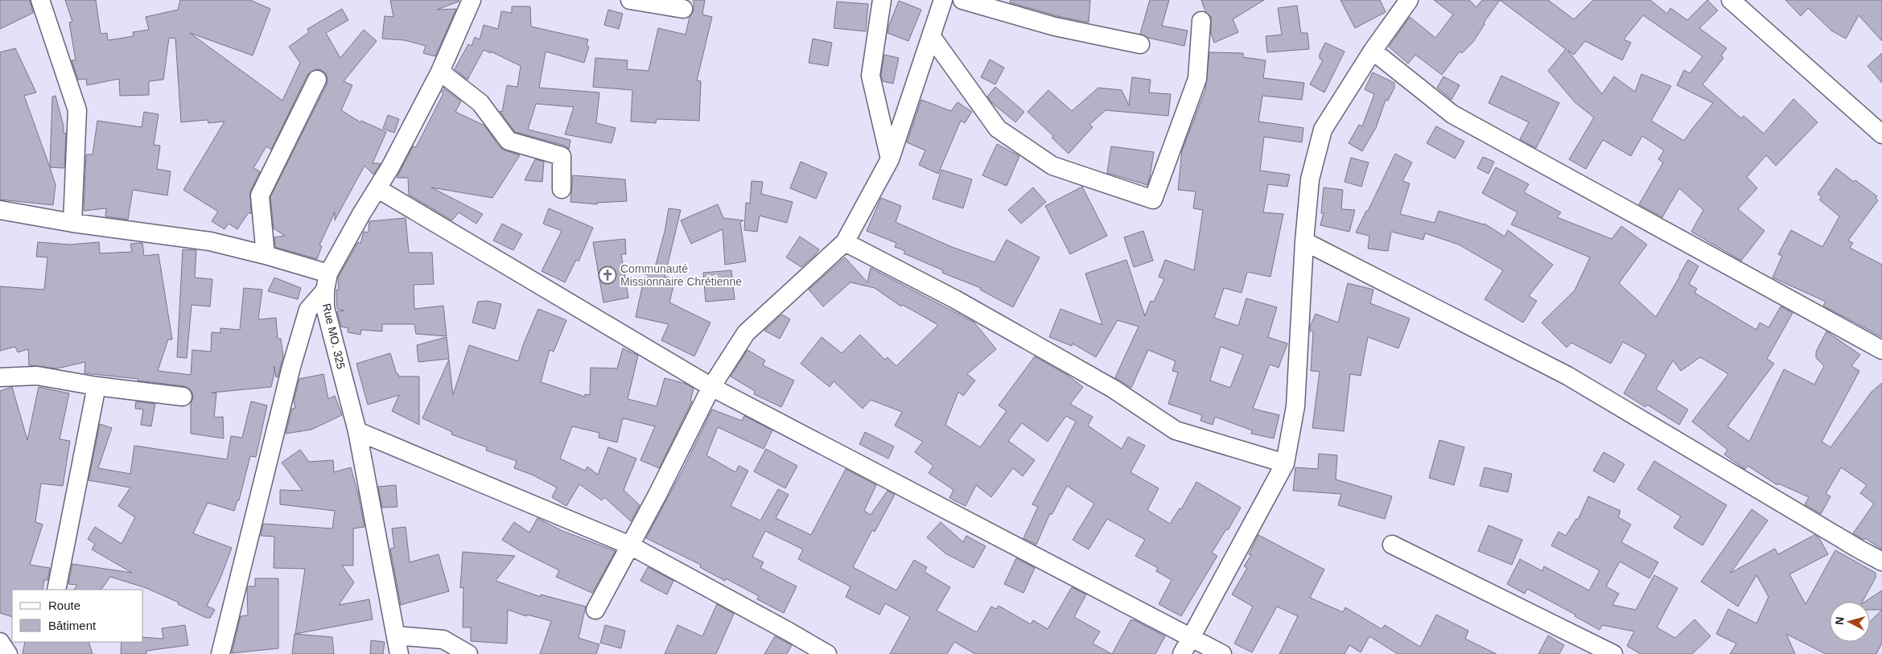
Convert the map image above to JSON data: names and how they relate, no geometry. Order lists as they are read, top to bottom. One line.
{"streets":{"street":["Rue MO. 325"]},"places":{"church":["Communauté Missionnaire Chrétienne"]},"legend":["Route","Bâtiment"],"north":"left"}
